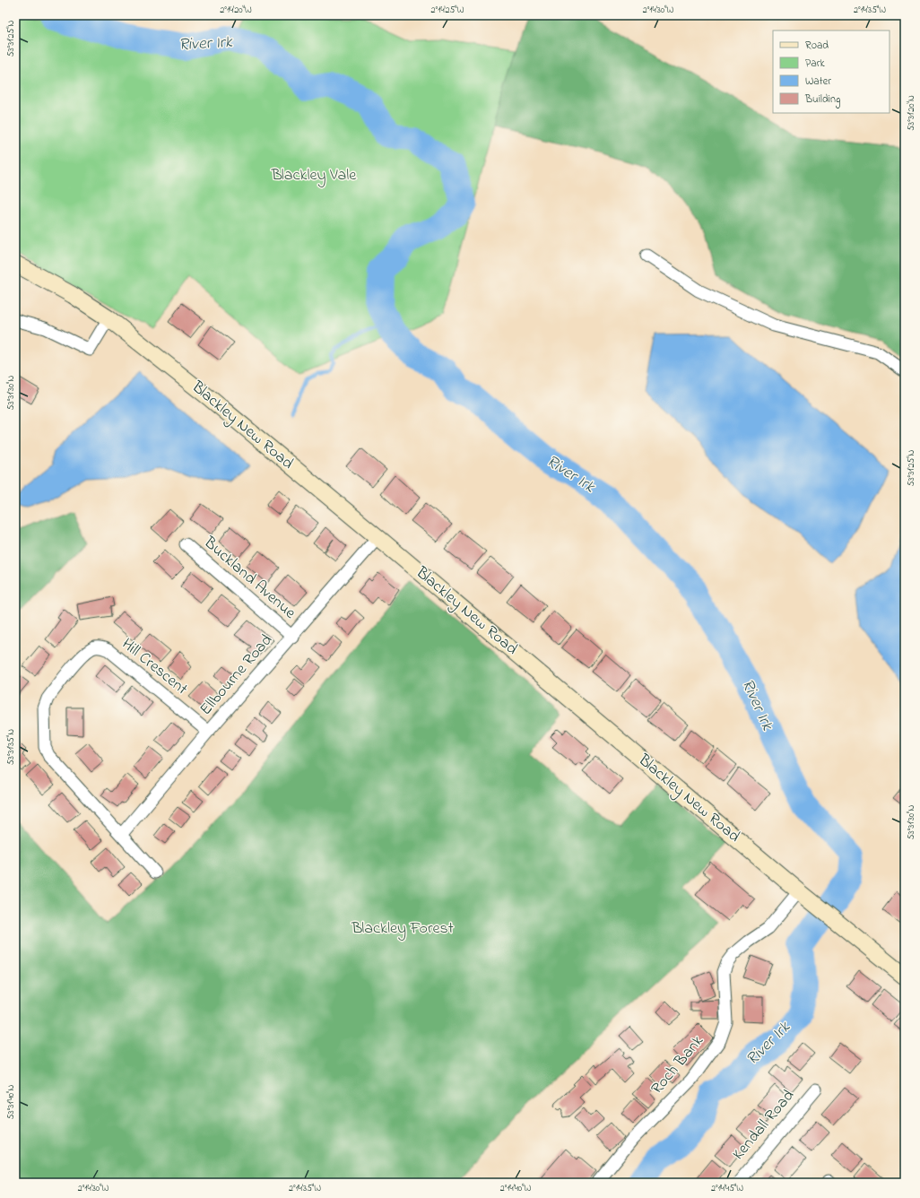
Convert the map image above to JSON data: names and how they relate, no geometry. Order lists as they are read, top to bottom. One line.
{"streets":{"street":["Blackley New Road","Buckland Avenue","Hill Crescent","Ellbourne Road","Roch Bank","Kendall Road"]},"crossings":[["Blackley New Road","Ellbourne Road"],["Blackley New Road","Roch Bank"],["Buckland Avenue","Ellbourne Road"],["Hill Crescent","Ellbourne Road"]],"water":["River Irk"],"parks":["Blackley Vale","Blackley Forest"],"legend":["Road","Park","Water","Building"],"coordinates":["2°14'20\"W","2°14'25\"W","2°14'30\"W","2°14'35\"W","53°31'25\"N","53°31'20\"N","53°31'30\"N","53°31'35\"N","53°31'40\"N","2°14'40\"W","2°14'45\"W"]}
